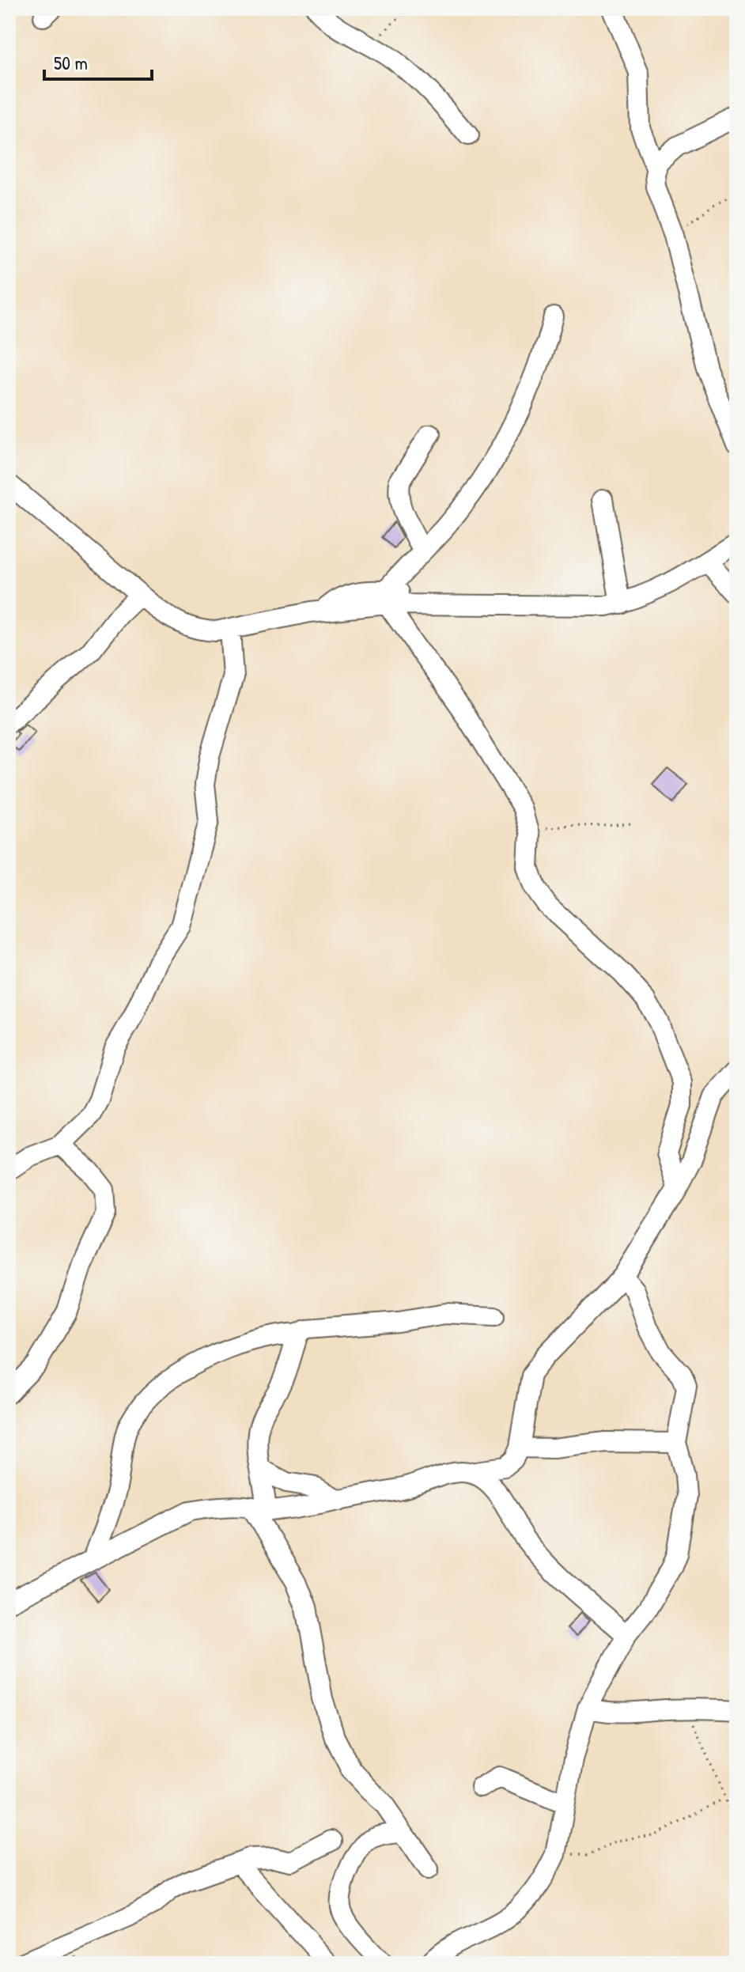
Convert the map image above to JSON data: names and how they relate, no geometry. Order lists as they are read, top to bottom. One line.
{"scale_bar":"50 m"}
